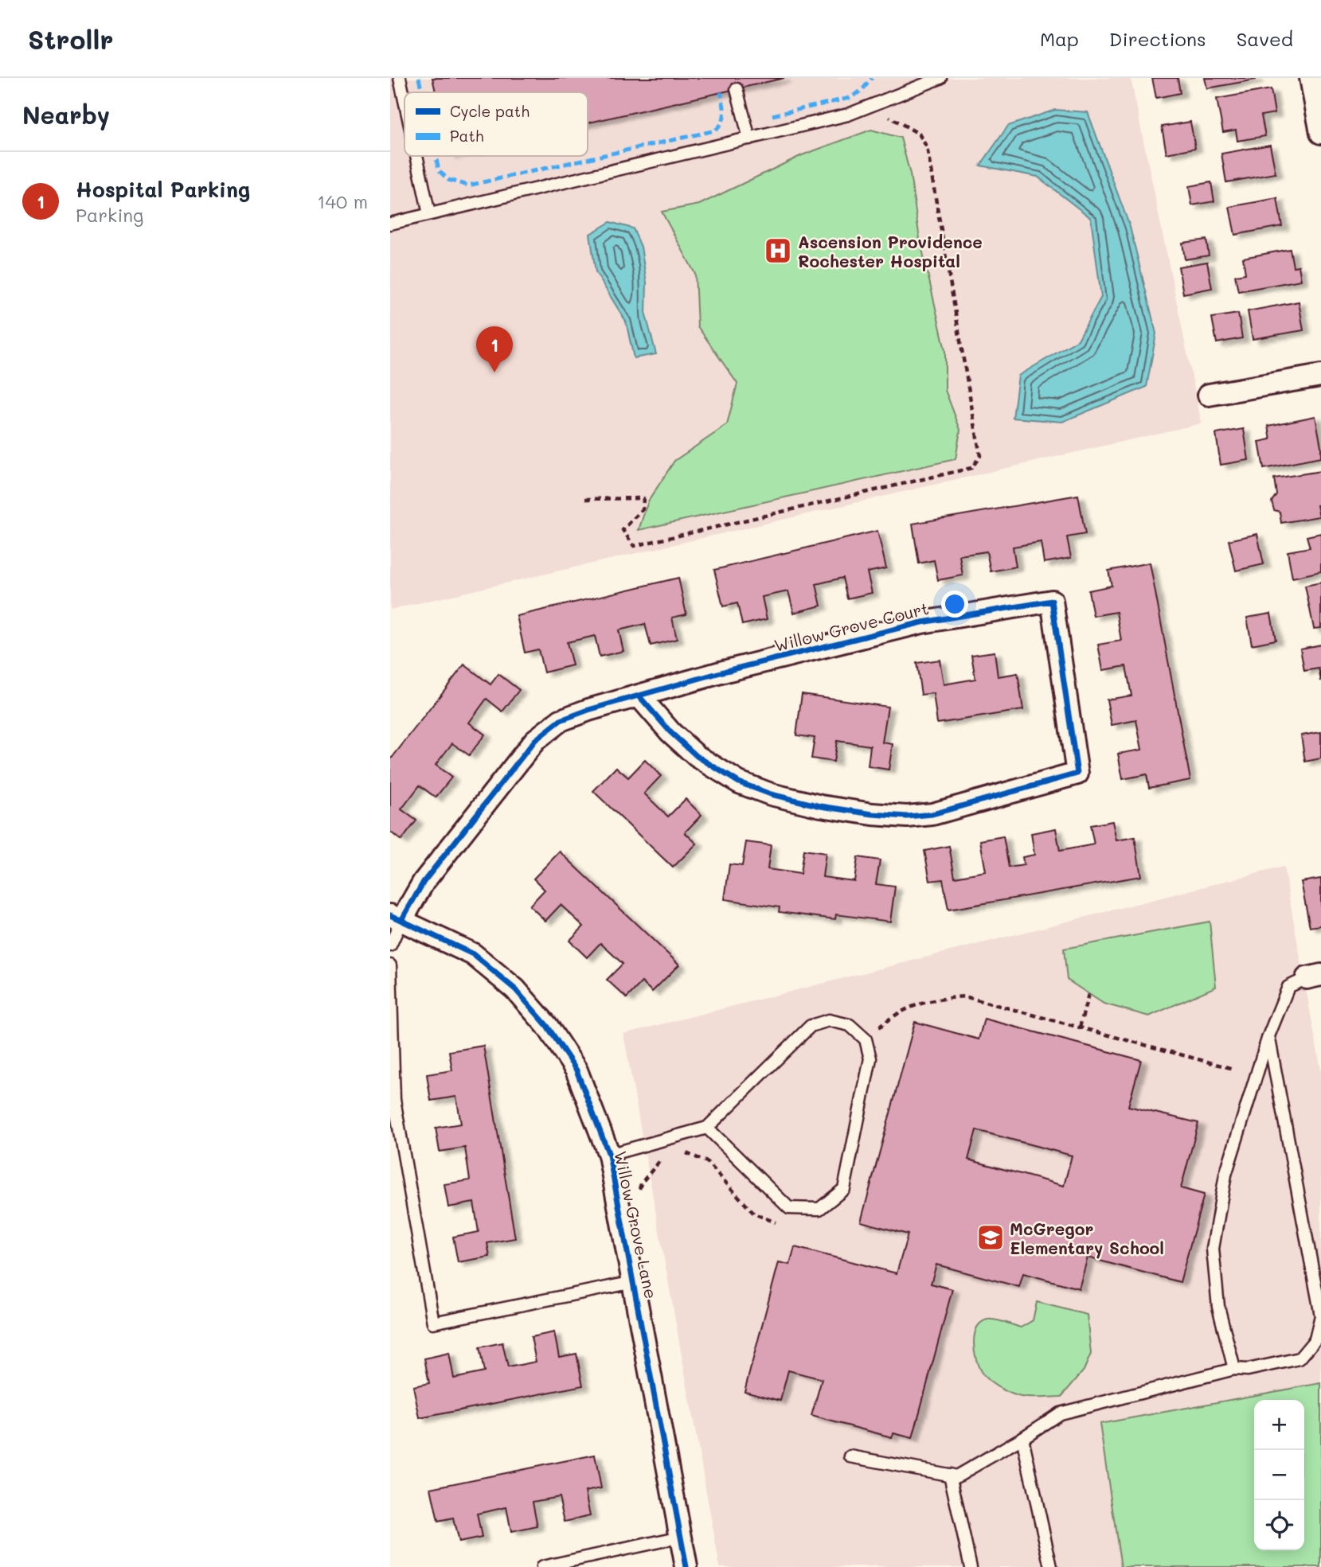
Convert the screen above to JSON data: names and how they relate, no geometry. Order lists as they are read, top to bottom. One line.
{"streets":{"street":["Willow Grove Court","Willow Grove Lane"]},"crossings":[["Willow Grove Court","Willow Grove Lane"]],"places":{"hospital":["Ascension Providence Rochester Hospital"],"school or university":["McGregor Elementary School"]},"legend":["Cycle path","Path"],"page":{"header":"Strollr","nav":["Map","Directions","Saved"],"heading":"Nearby","list":[{"mark":"1","name":"Hospital Parking","note":"Parking","value":"140 m"}],"pins":"1","map_buttons":["+","−"]}}
